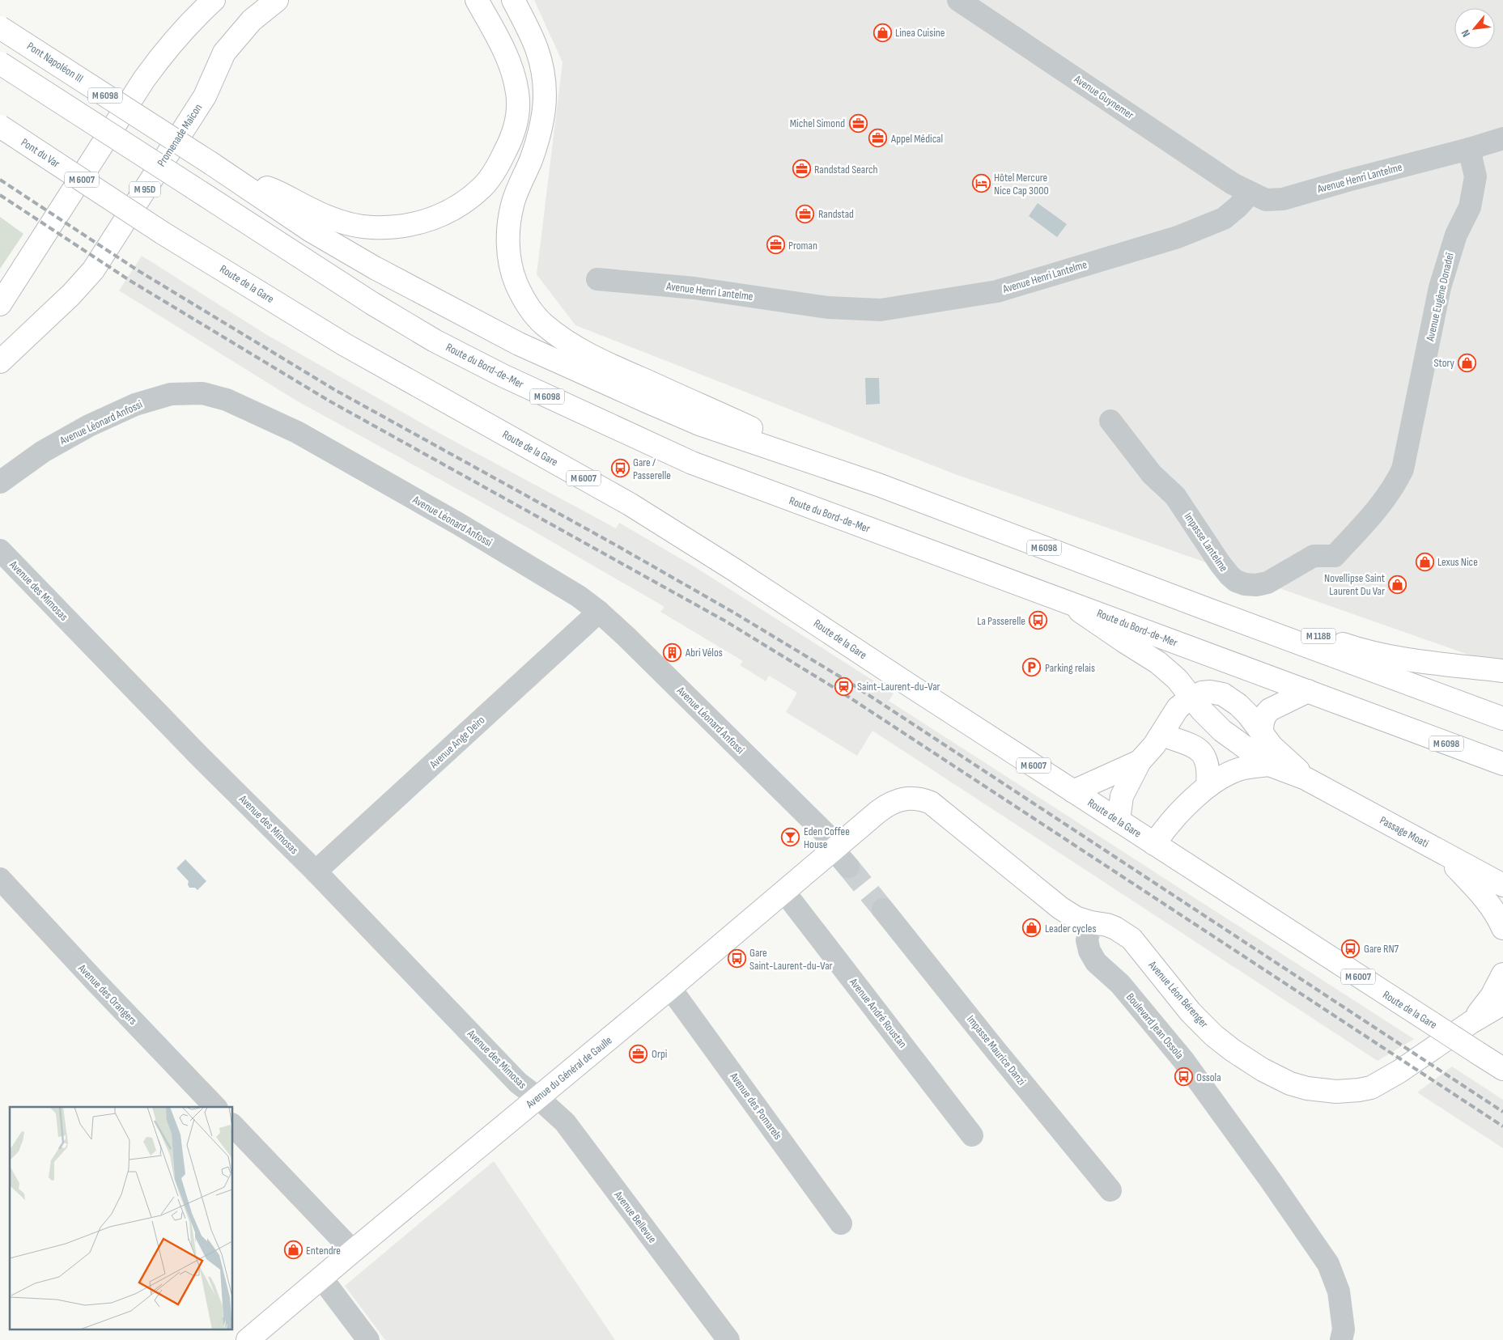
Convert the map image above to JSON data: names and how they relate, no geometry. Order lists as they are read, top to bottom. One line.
{"streets":{"main road":["Pont Napoléon III","M 6098","Promenade Maïcon","Pont du Var","M 6007","M 95D","Route de la Gare","Route du Bord-de-Mer","M 118B","Passage Moati","Avenue Léon Bérenger","Avenue du Général de Gaulle"],"street":["Avenue Guynemer","Avenue Henri Lantelme","Avenue Eugène Donadeï","Avenue Léonard Anfossi","Impasse Lantelme","Avenue des Mimosas","Avenue Ange Deiro","Avenue des Orangers","Avenue André Roustan","Boulevard Jean Ossola","Impasse Maurice Danzi","Avenue des Pomarels","Avenue Bellevue"]},"crossings":[["Pont Napoléon III","M 6098"],["M 6098","M 118B"],["Avenue Guynemer","Avenue Henri Lantelme"],["Pont du Var","Route de la Gare"],["Avenue Henri Lantelme","Avenue Eugène Donadeï"],["Route de la Gare","Passage Moati"],["Avenue Eugène Donadeï","Impasse Lantelme"],["Route du Bord-de-Mer","Passage Moati"],["Avenue Léonard Anfossi","Avenue Ange Deiro"],["Avenue Léonard Anfossi","Avenue du Général de Gaulle"],["Avenue des Mimosas","Avenue Ange Deiro"],["Avenue des Mimosas","Avenue du Général de Gaulle"],["Avenue des Mimosas","Avenue Bellevue"],["Avenue Léon Bérenger","Boulevard Jean Ossola"],["Avenue Léon Bérenger","Avenue du Général de Gaulle"],["Avenue André Roustan","Avenue du Général de Gaulle"],["Boulevard Jean Ossola","Avenue du Général de Gaulle"],["Avenue du Général de Gaulle","Avenue des Pomarels"],["Avenue du Général de Gaulle","Avenue Bellevue"]],"places":{"shop":["Linea Cuisine","Story","Lexus Nice","Novellipse Saint Laurent Du Var","Leader cycles","Entendre"],"office":["Michel Simond","Appel Médical","Randstad Search","Randstad","Proman","Orpi"],"hotel":["Hôtel Mercure Nice Cap 3000"],"bus stop":["Gare / Passerelle","La Passerelle","Gare RN7","Gare Saint-Laurent-du-Var","Ossola"],"building":["Abri Vélos"],"parking":["Parking relais"],"station":["Saint-Laurent-du-Var"],"bar":["Eden Coffee House"]},"north":"bottom left"}
